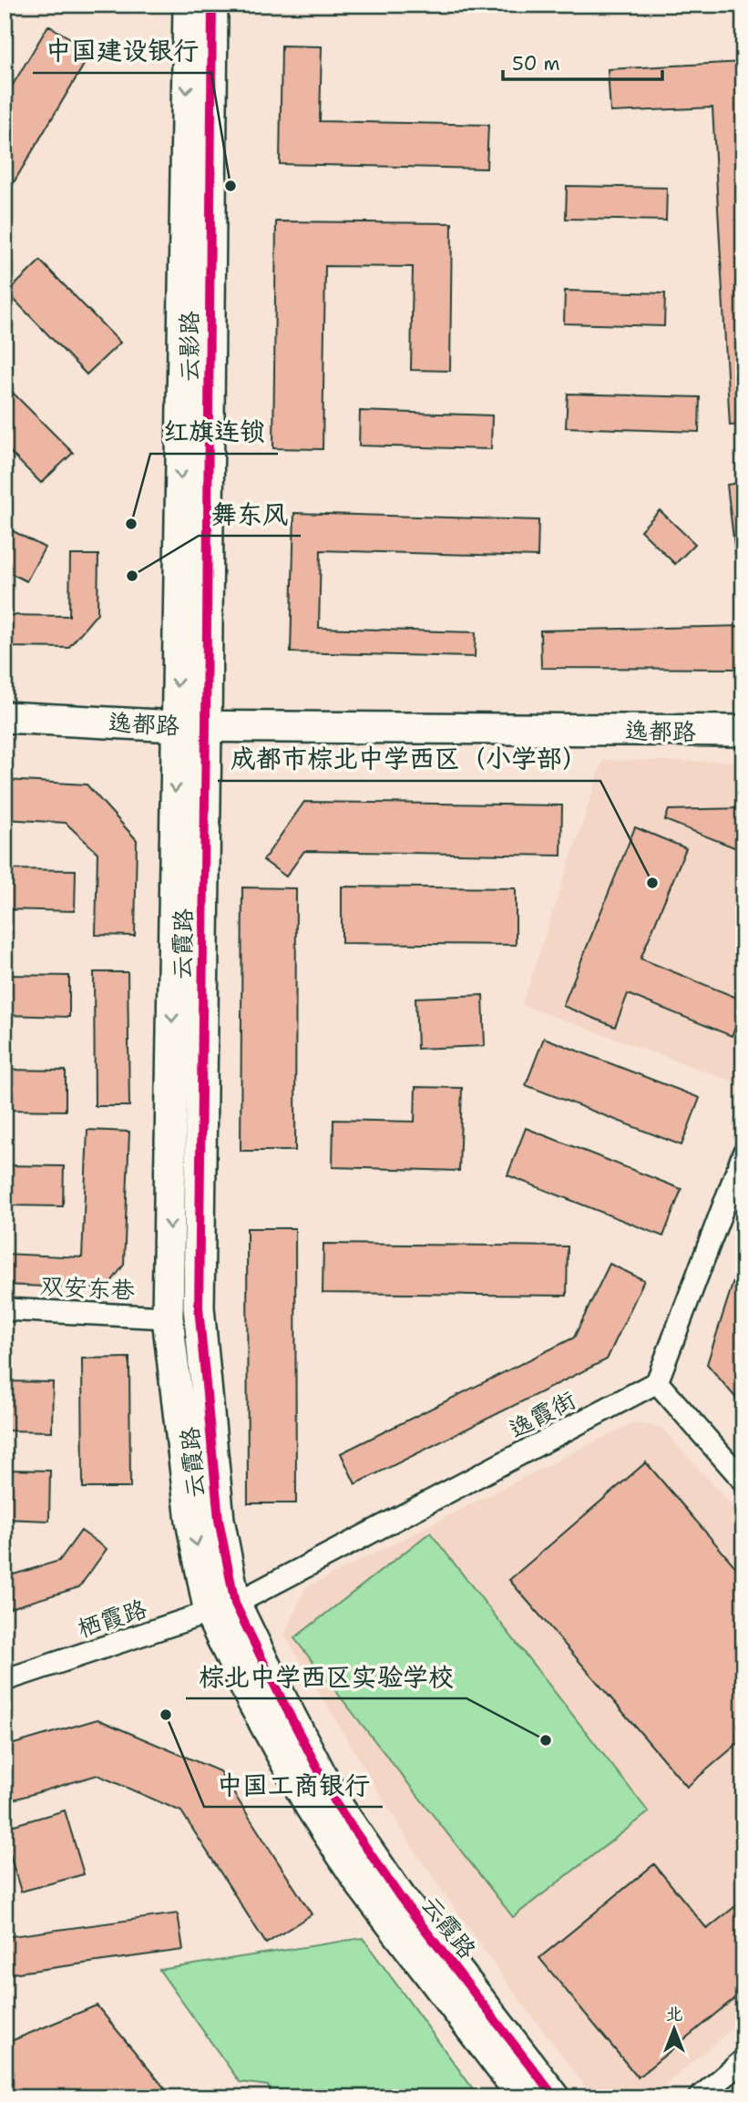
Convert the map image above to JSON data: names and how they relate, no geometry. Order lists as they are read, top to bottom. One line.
{"streets":{"street":["云影路","逸都路","云霞路","双安东巷","逸霞街","栖霞路"]},"crossings":[["云影路","逸都路"],["云影路","云霞路"],["逸都路","云霞路"],["云霞路","逸霞街"],["云霞路","栖霞路"],["逸霞街","栖霞路"]],"places":["中国建设银行","红旗连锁","舞东风","成都市棕北中学西区（小学部）","中国工商银行","棕北中学西区实验学校"],"scale_bar":"50 m","north":"top"}
